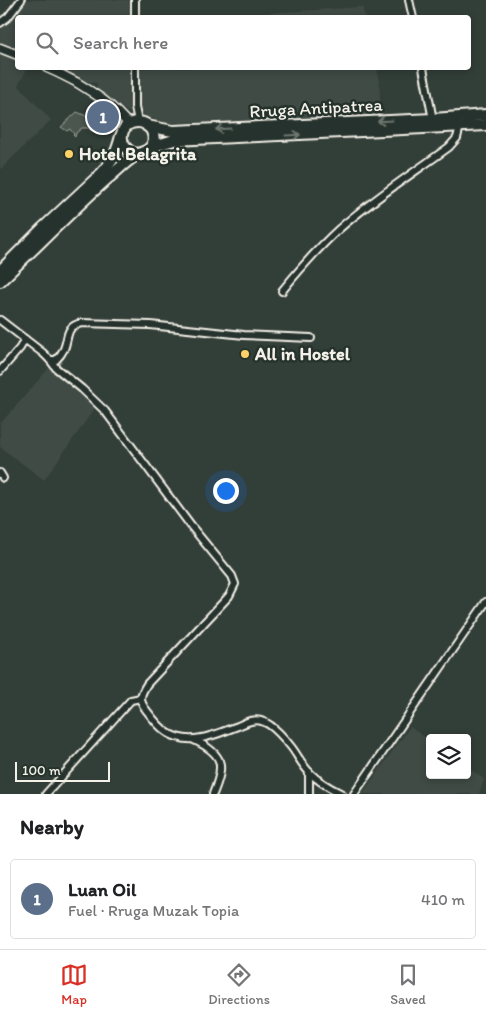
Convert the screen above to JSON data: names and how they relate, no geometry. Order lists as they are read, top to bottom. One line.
{"streets":{"main road":["Rruga Antipatrea"]},"places":["Hotel Belagrita","All in Hostel"],"scale_bar":"100 m","page":{"search":"Search here","pins":"1","scale":"100 m","heading":"Nearby","list":[{"mark":"1","name":"Luan Oil","note":"Fuel · Rruga Muzak Topia","value":"410 m"}],"nav":["Map","Directions","Saved"]}}
